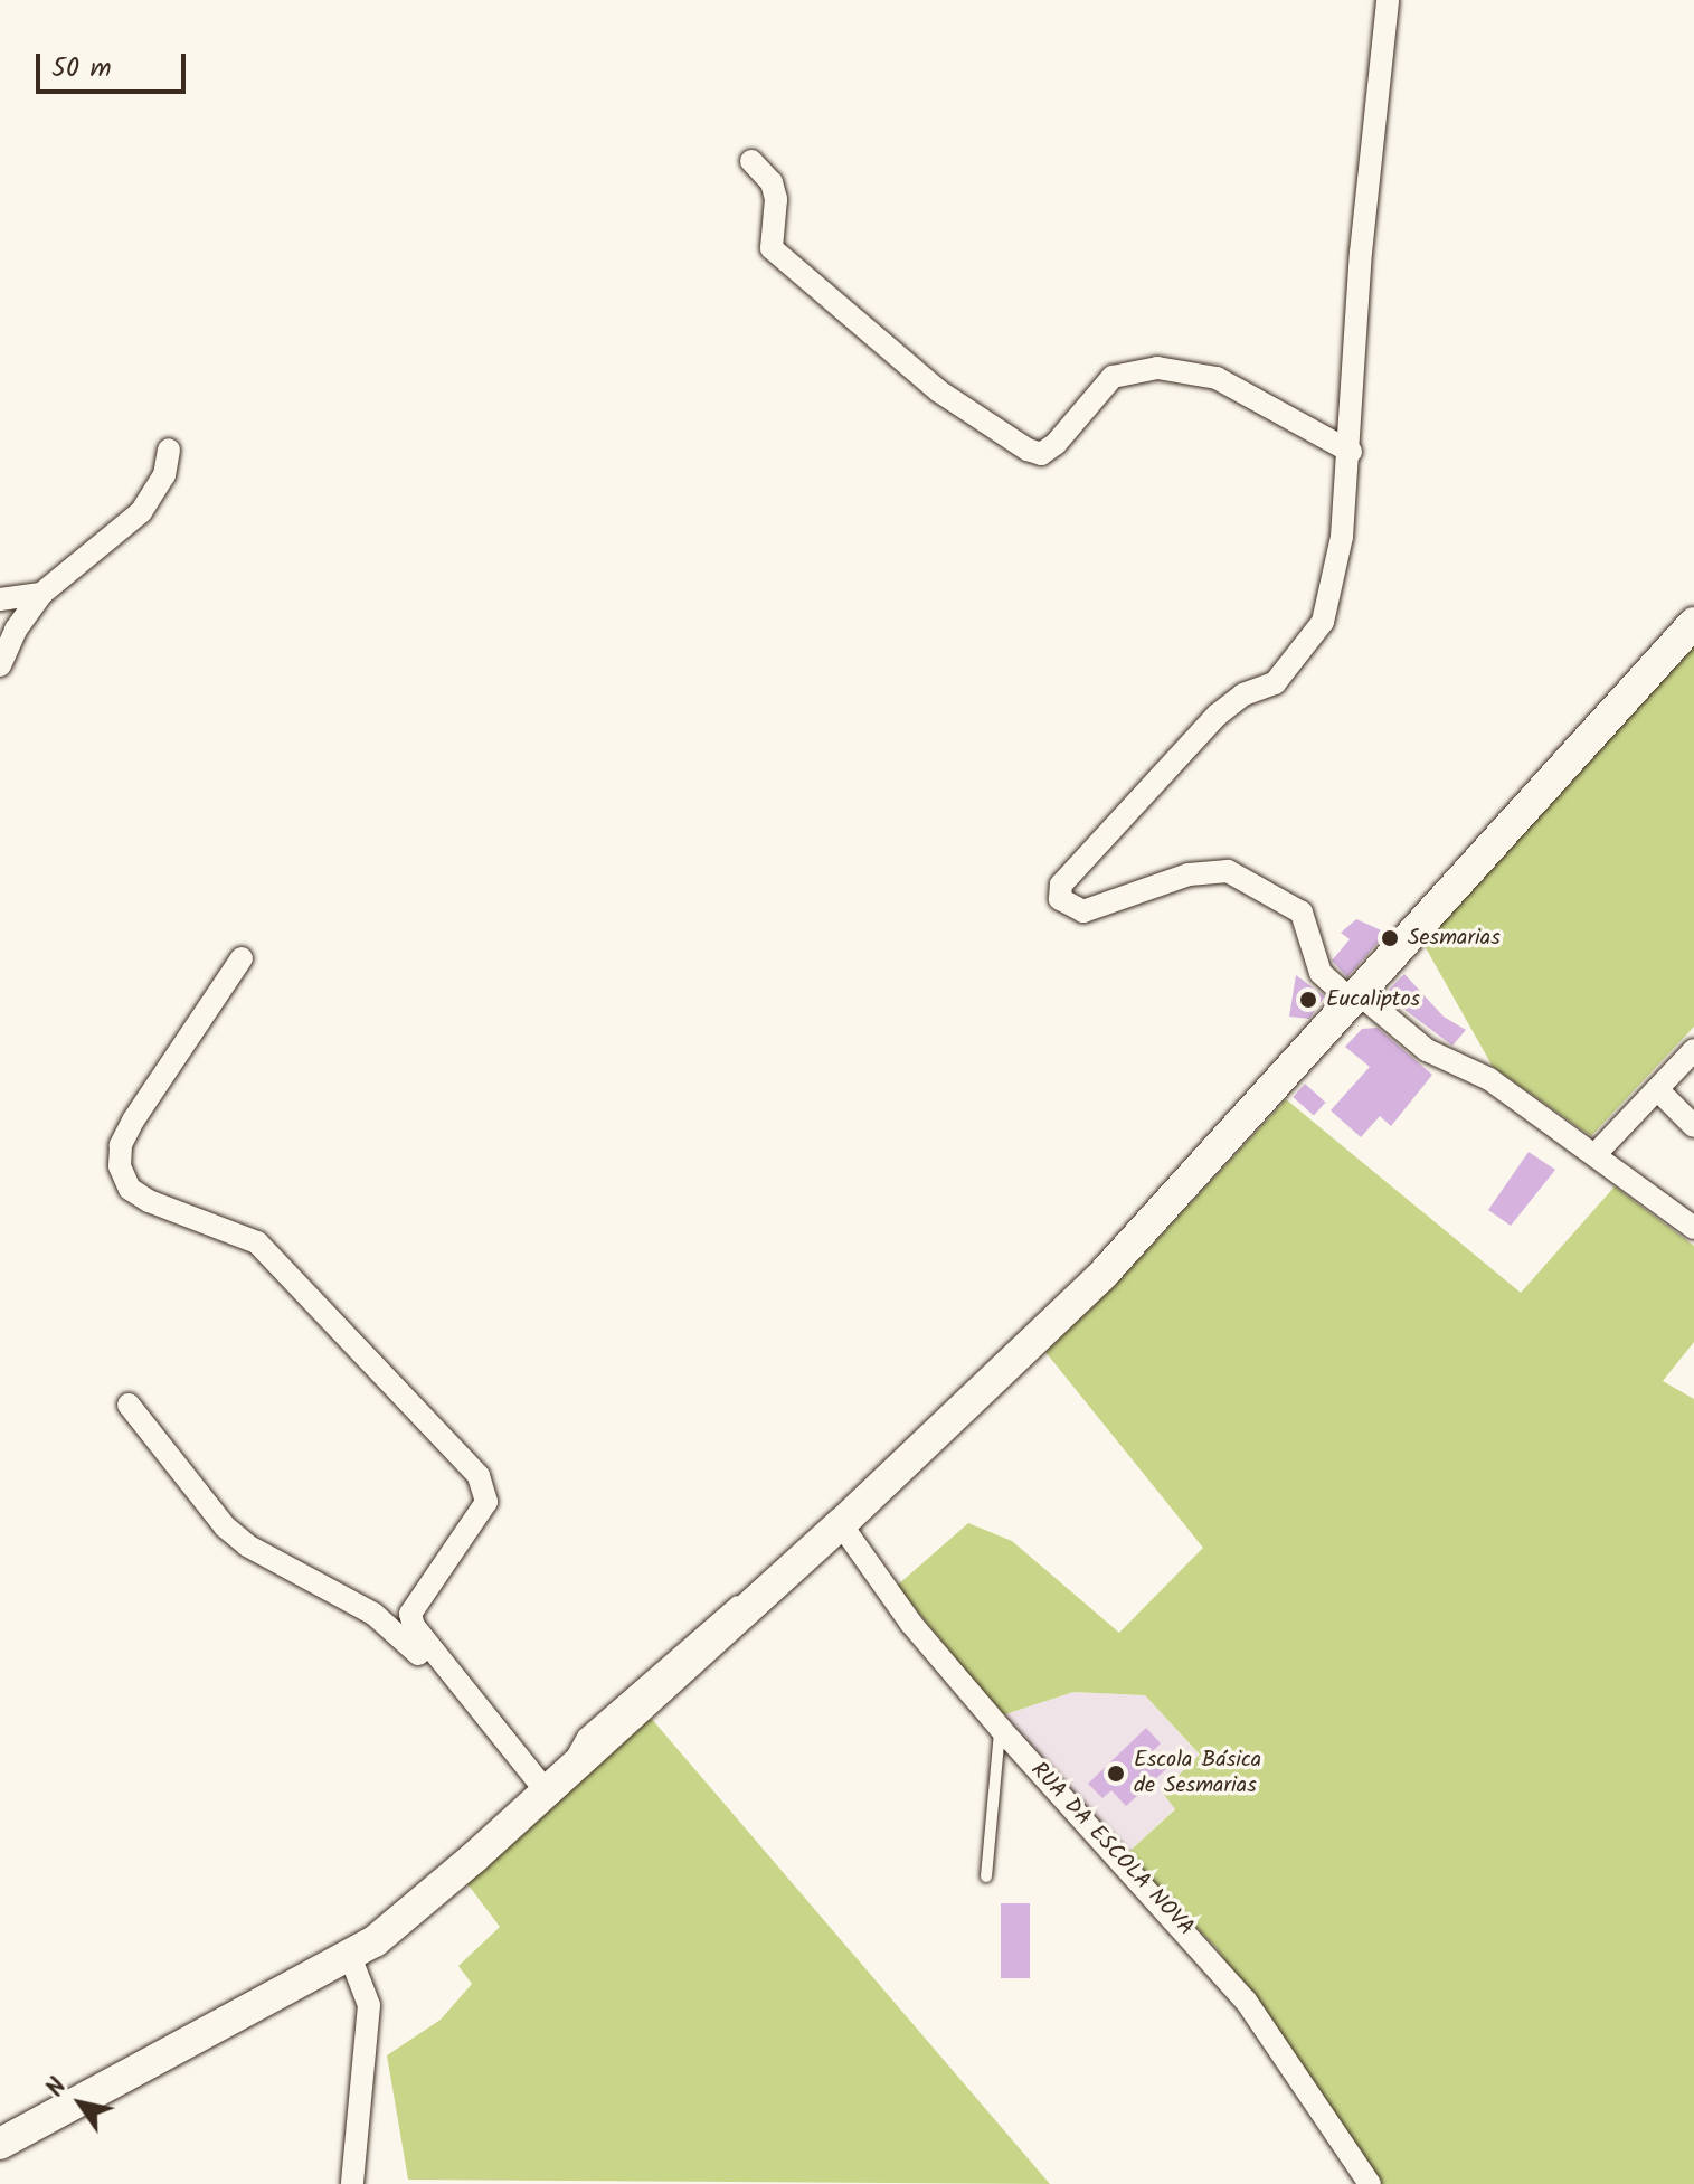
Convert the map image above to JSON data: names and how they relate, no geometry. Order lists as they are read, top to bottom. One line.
{"streets":{"street":["RUA DA ESCOLA NOVA"]},"places":["Sesmarias","Eucaliptos","Escola Básica de Sesmarias"],"scale_bar":"50 m","north":"top left"}
